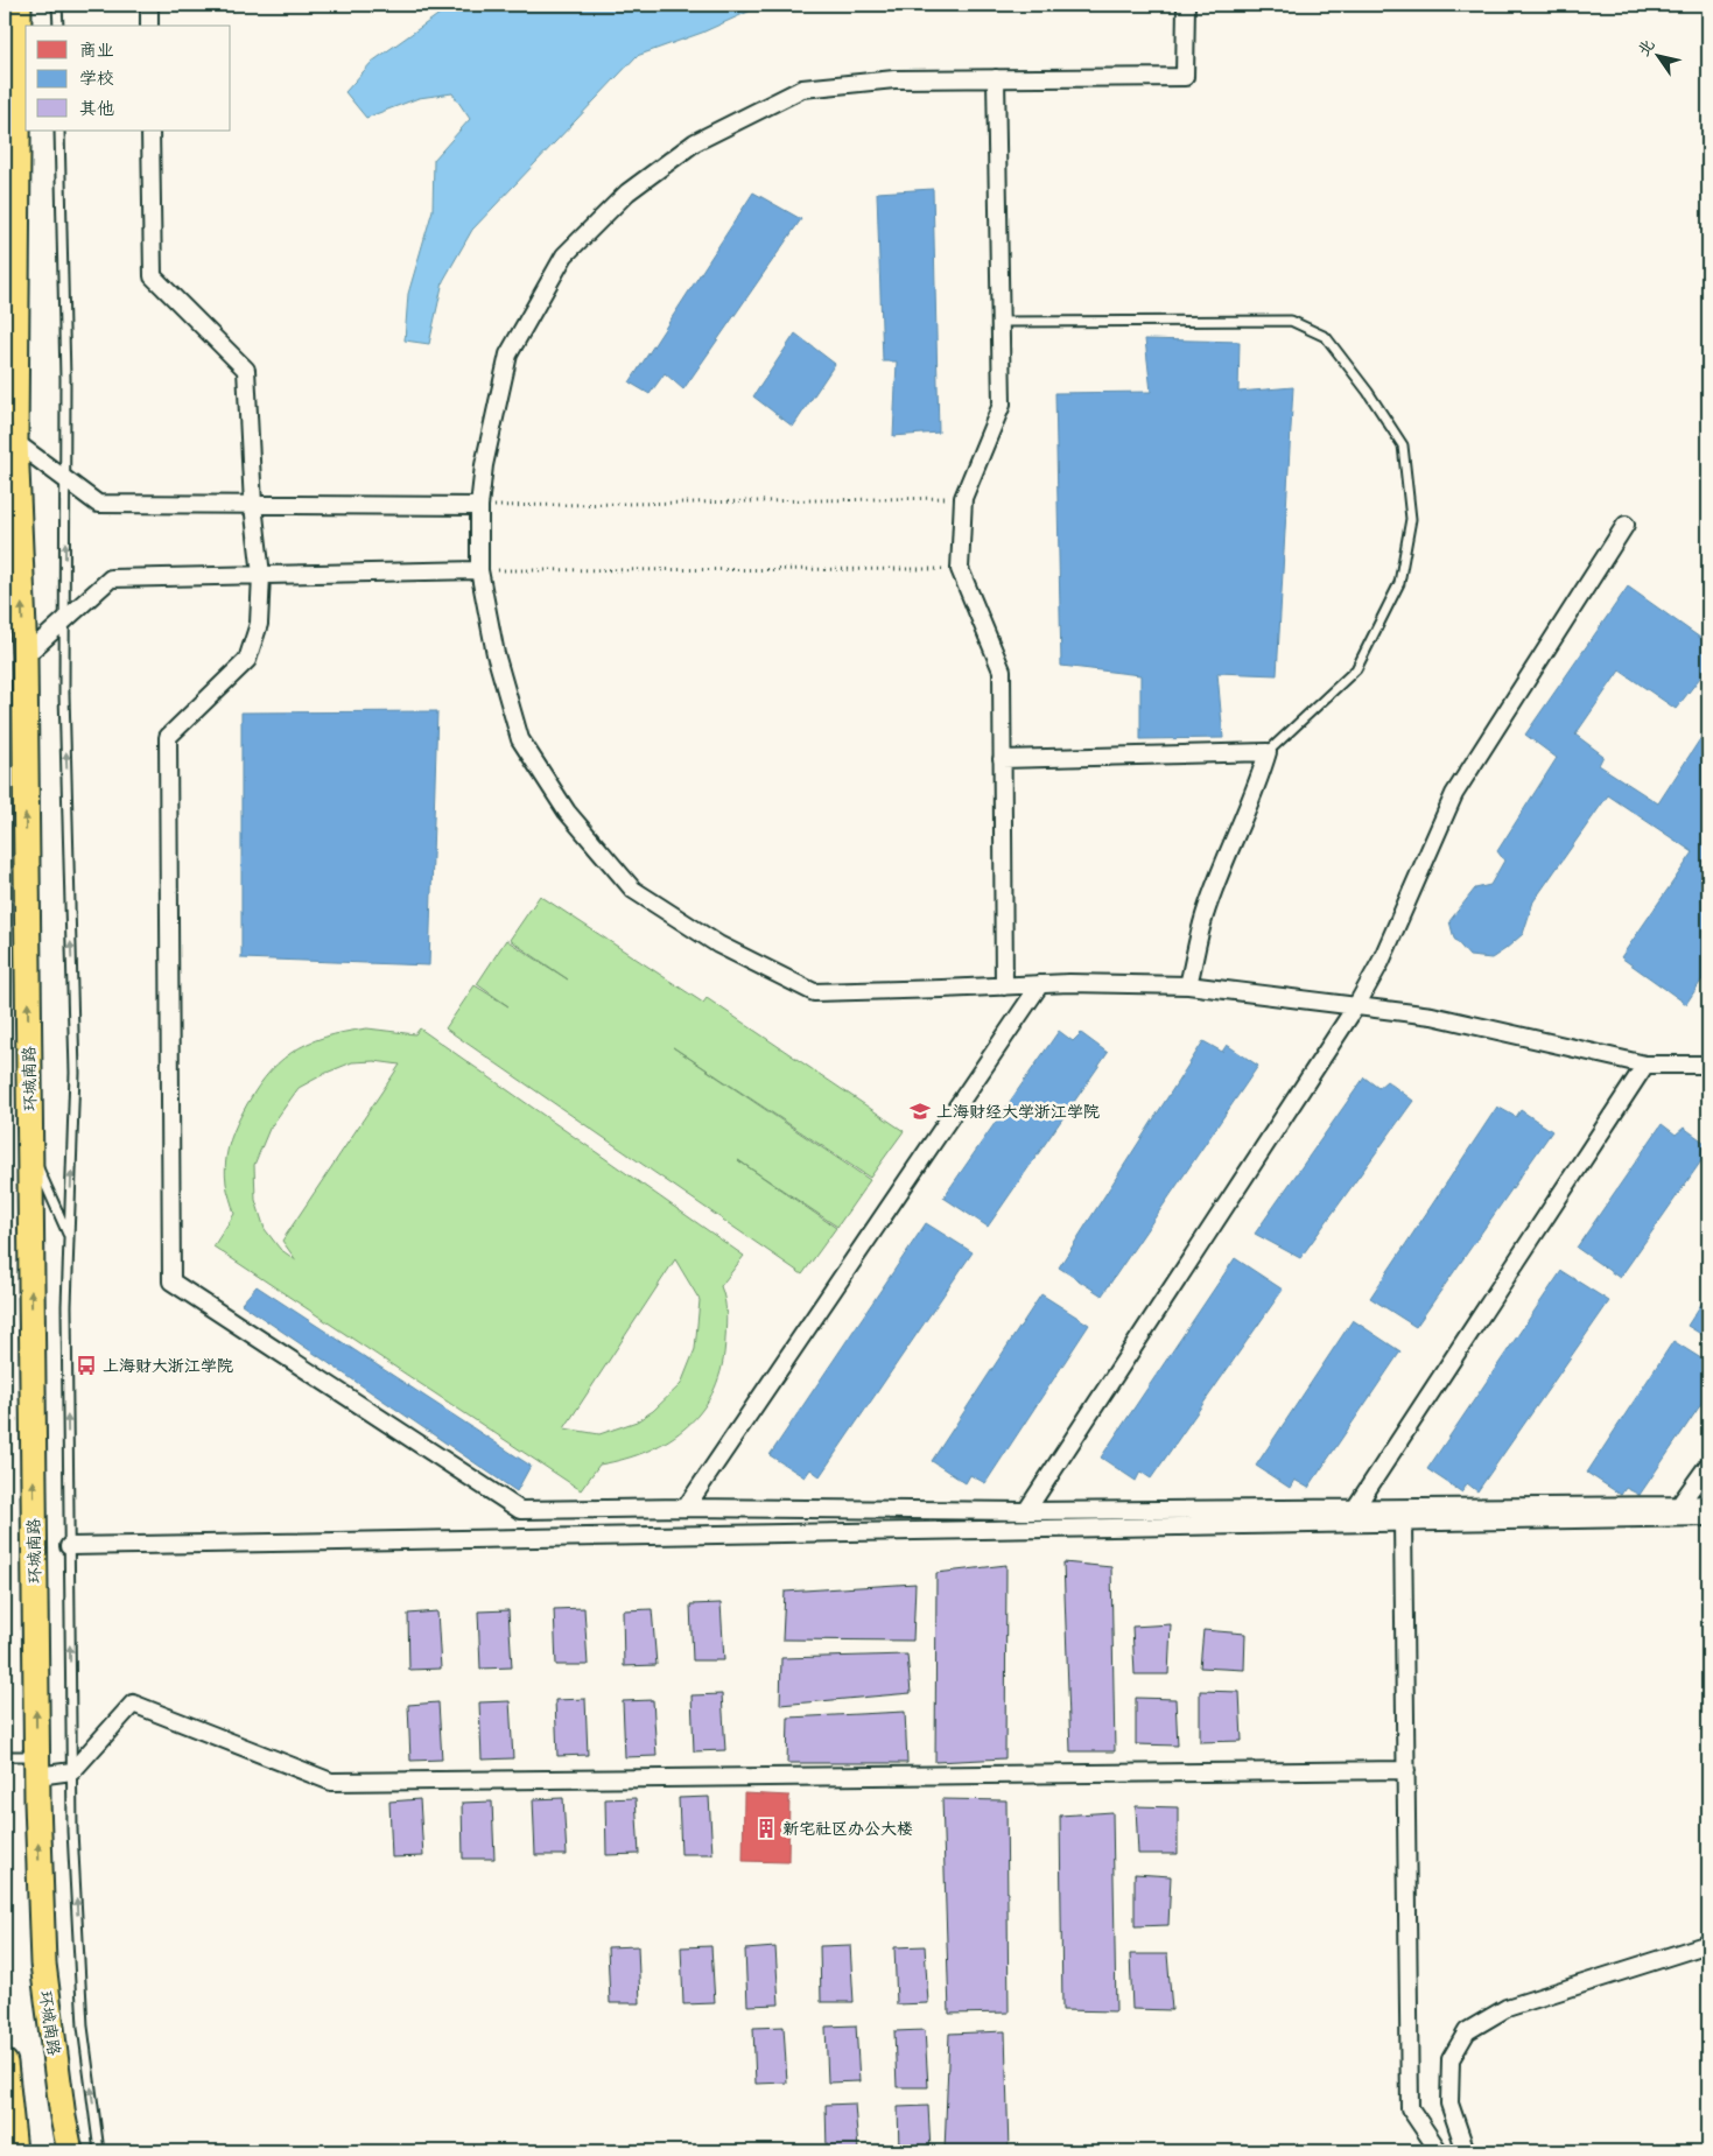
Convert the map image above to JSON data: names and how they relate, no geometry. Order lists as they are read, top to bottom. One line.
{"streets":{"main road":["环城南路"]},"one_way":["环城南路"],"places":{"school or university":["上海财经大学浙江学院"],"bus stop":["上海财大浙江学院"],"building":["新宅社区办公大楼"]},"legend":["商业","学校","其他"],"north":"top left"}
